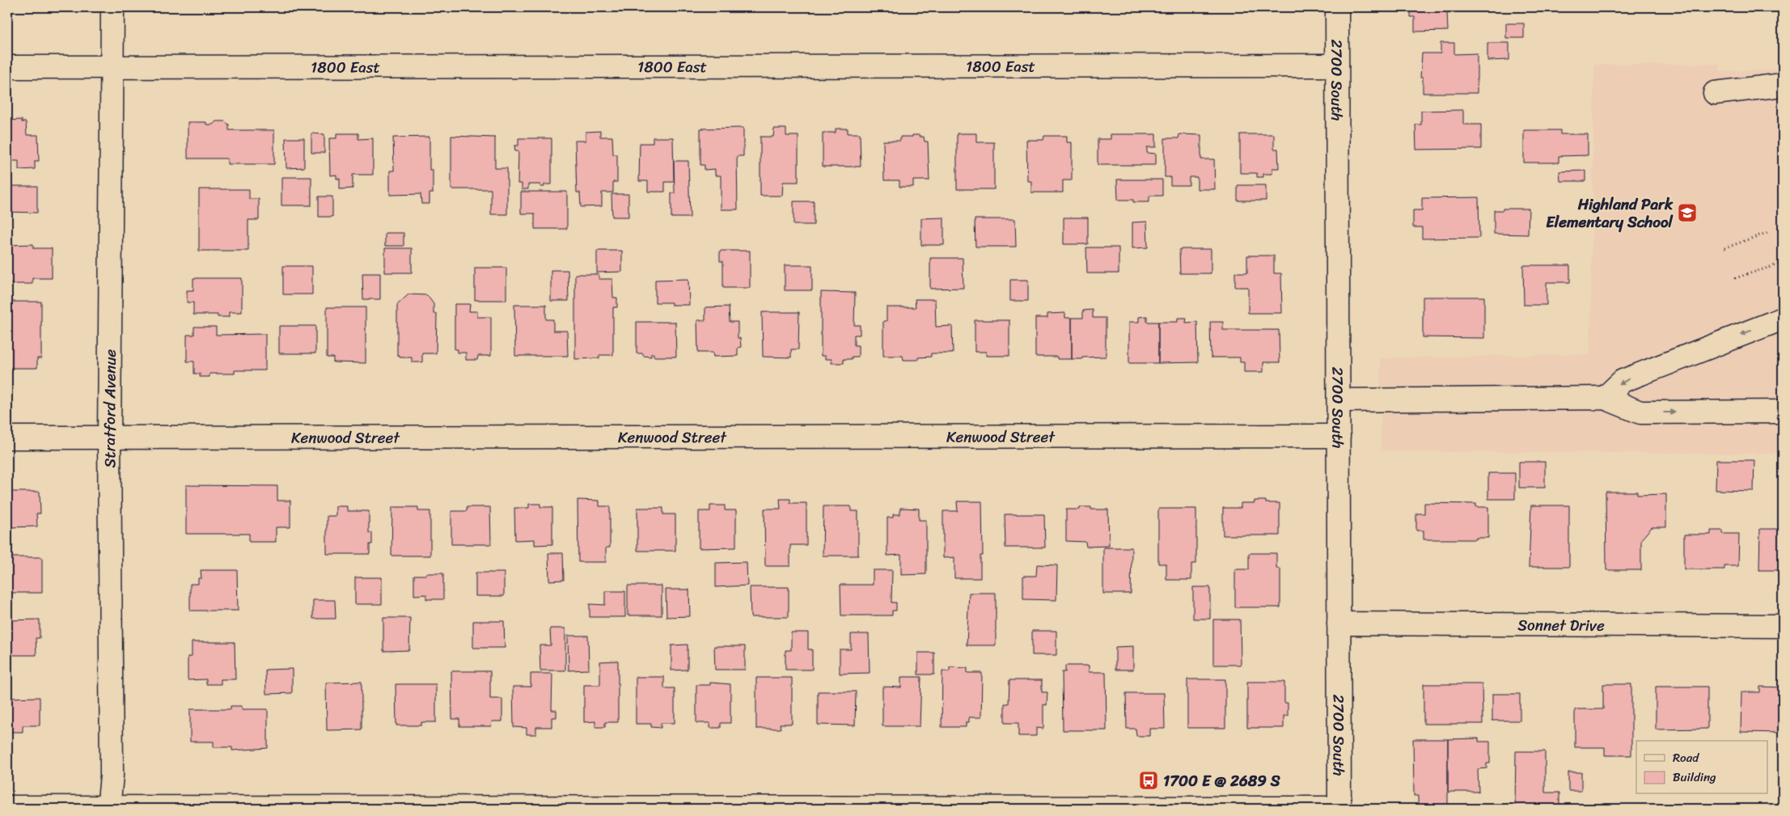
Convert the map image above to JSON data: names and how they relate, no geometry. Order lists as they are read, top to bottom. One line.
{"streets":{"street":["1800 East","2700 South","Stratford Avenue","Kenwood Street","Sonnet Drive"]},"crossings":[["1800 East","2700 South"],["1800 East","Stratford Avenue"],["2700 South","Kenwood Street"],["2700 South","Sonnet Drive"],["Stratford Avenue","Kenwood Street"]],"places":{"school or university":["Highland Park Elementary School"],"bus stop":["1700 E @ 2689 S"]},"legend":["Road","Building"]}
